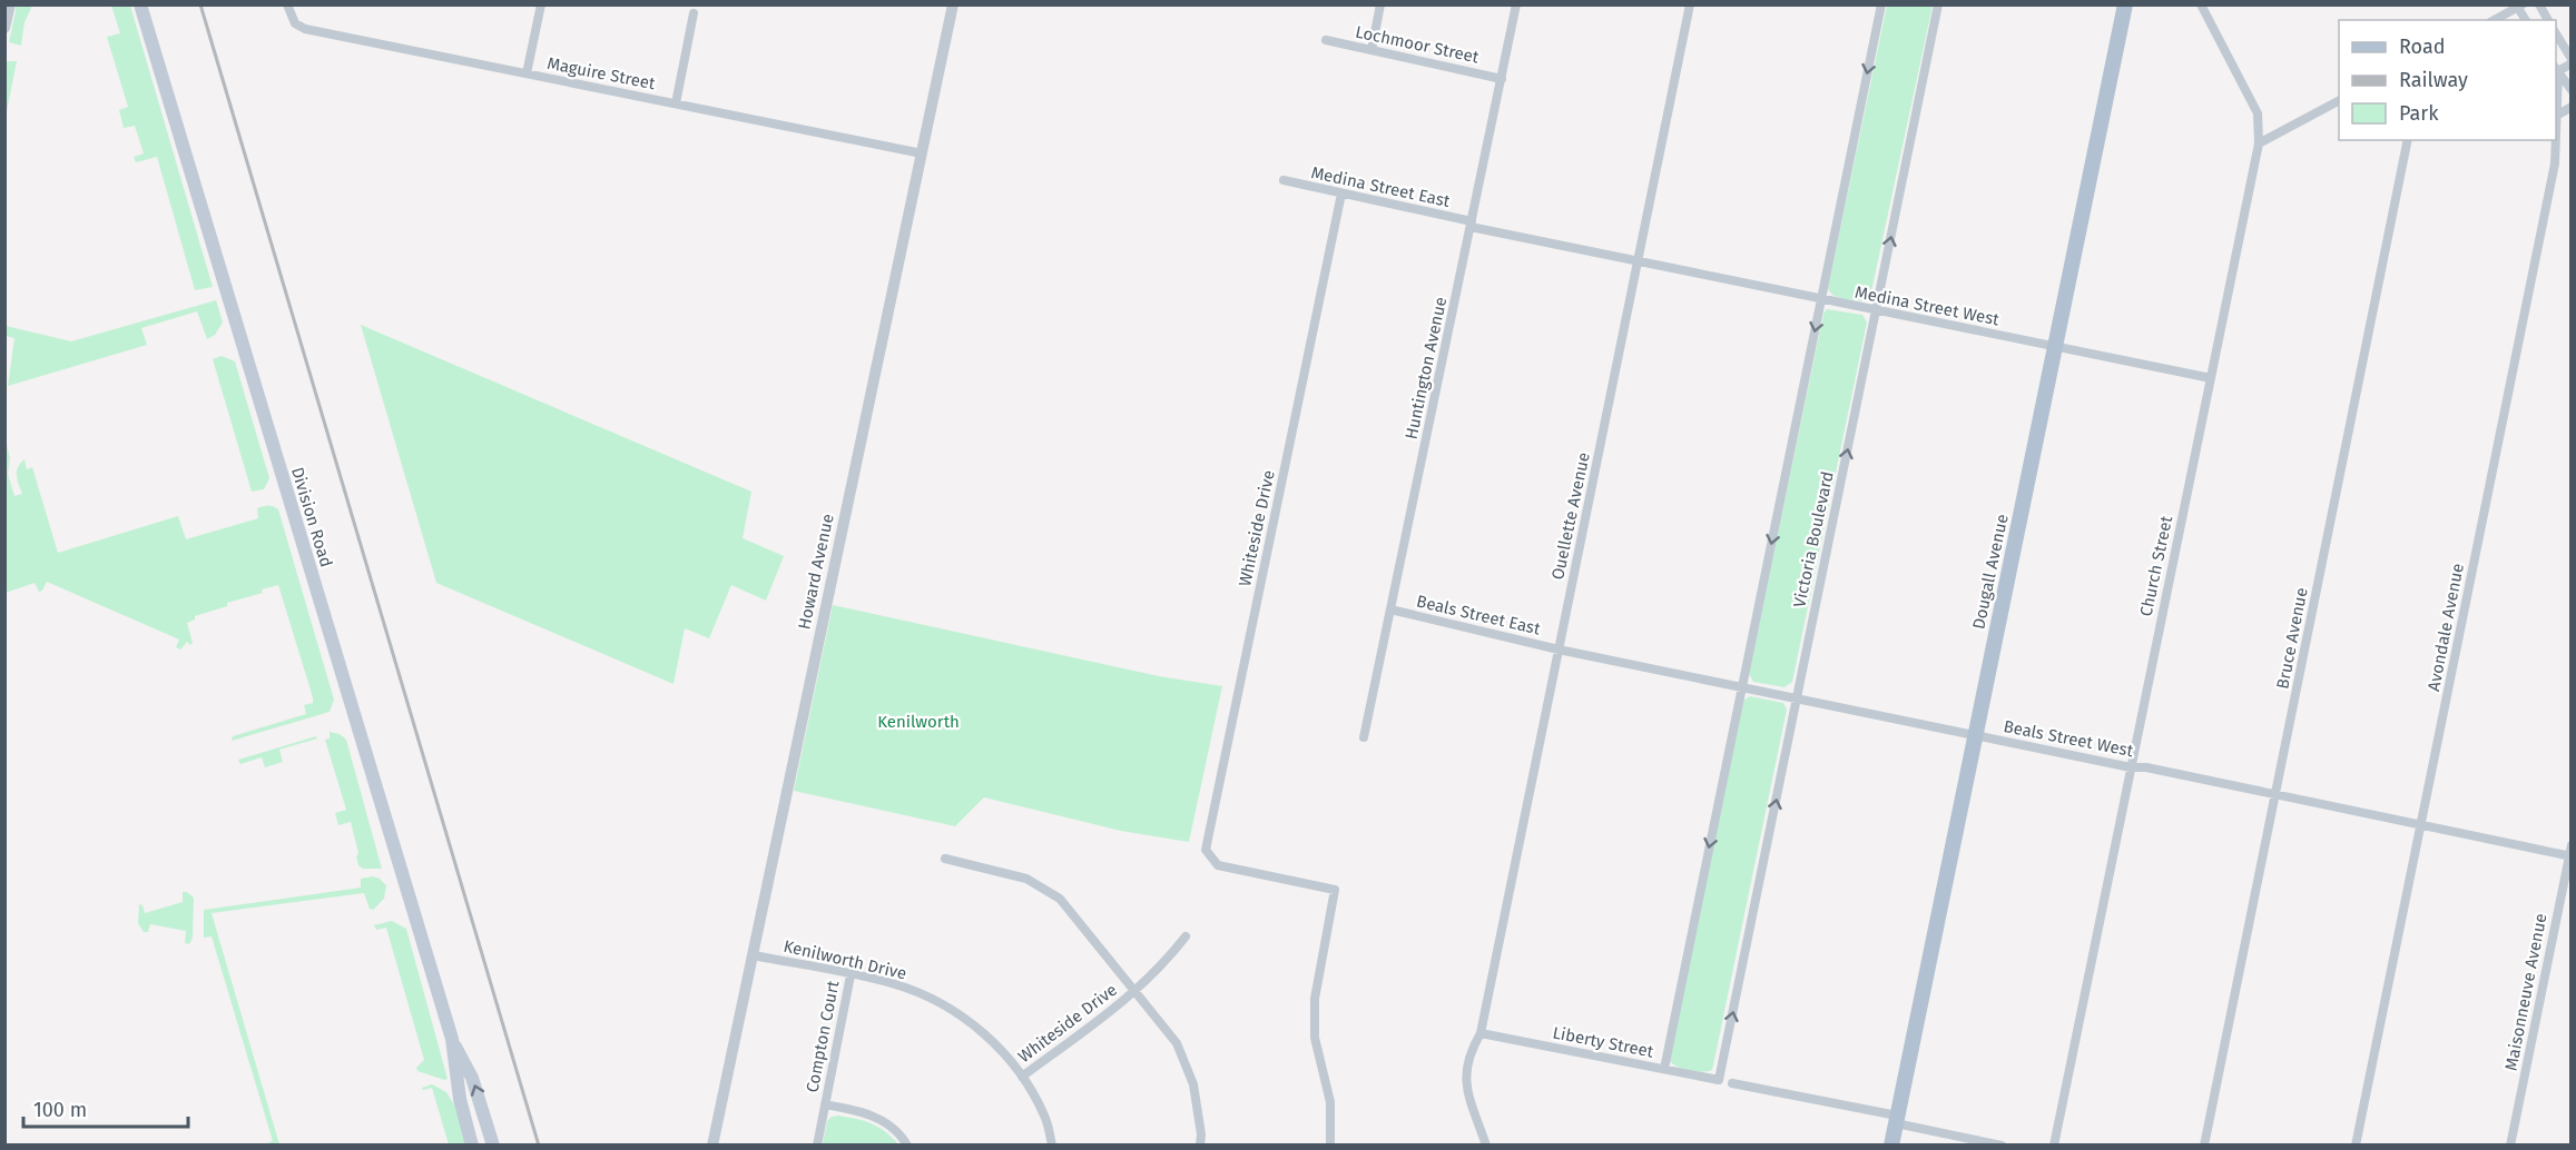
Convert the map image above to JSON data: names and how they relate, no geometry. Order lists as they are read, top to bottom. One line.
{"streets":{"main road":["Division Road","Dougall Avenue"],"street":["Lochmoor Street","Maguire Street","Medina Street East","Medina Street West","Huntington Avenue","Ouellette Avenue","Whiteside Drive","Victoria Boulevard","Church Street","Howard Avenue","Beals Street East","Avondale Avenue","Bruce Avenue","Beals Street West","Kenilworth Drive","Maisonneuve Avenue","Compton Court","Liberty Street"]},"crossings":[["Lochmoor Street","Huntington Avenue"],["Maguire Street","Howard Avenue"],["Medina Street East","Medina Street West"],["Medina Street East","Huntington Avenue"],["Medina Street East","Ouellette Avenue"],["Medina Street East","Whiteside Drive"],["Medina Street West","Ouellette Avenue"],["Medina Street West","Victoria Boulevard"],["Medina Street West","Church Street"],["Medina Street West","Dougall Avenue"],["Huntington Avenue","Beals Street East"],["Ouellette Avenue","Beals Street East"],["Ouellette Avenue","Beals Street West"],["Ouellette Avenue","Liberty Street"],["Whiteside Drive","Kenilworth Drive"],["Victoria Boulevard","Beals Street West"],["Victoria Boulevard","Liberty Street"],["Church Street","Beals Street West"],["Howard Avenue","Kenilworth Drive"],["Dougall Avenue","Beals Street West"],["Beals Street East","Beals Street West"],["Avondale Avenue","Beals Street West"],["Bruce Avenue","Beals Street West"],["Beals Street West","Maisonneuve Avenue"],["Kenilworth Drive","Compton Court"]],"parks":["Kenilworth"],"legend":["Road","Railway","Park"],"scale_bar":"100 m"}
